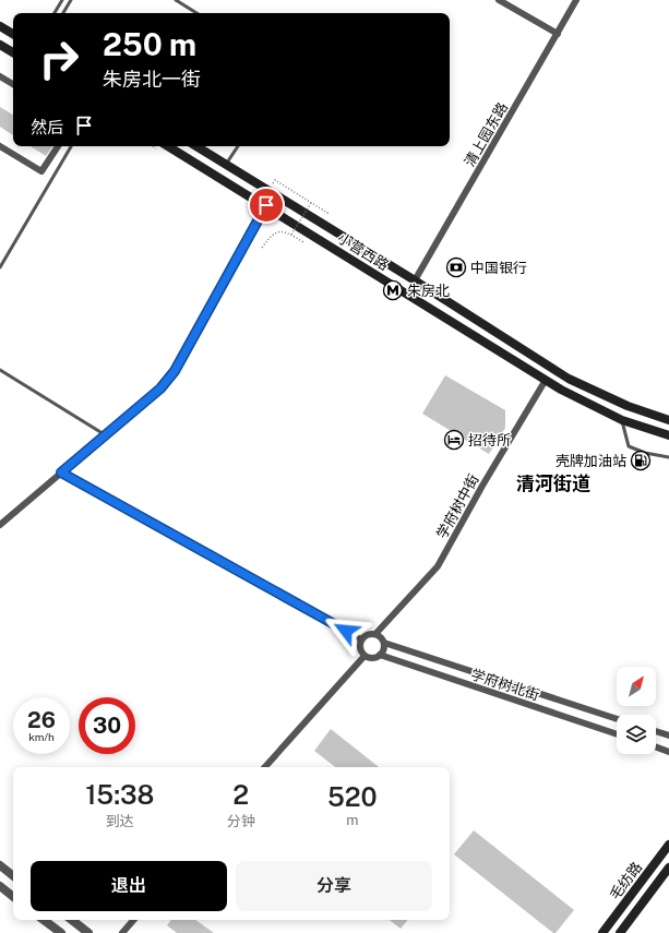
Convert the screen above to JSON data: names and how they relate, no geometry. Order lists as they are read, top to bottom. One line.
{"streets":{"main road":["小营西路","毛纺路"],"street":["清上园东路","学府树中街","学府树北街"]},"crossings":[["清上园东路","小营西路"],["小营西路","学府树中街"],["学府树中街","学府树北街"]],"districts":["清河街道"],"places":{"bank":["中国银行"],"metro station":["朱房北"],"hotel":["招待所"],"fuel station":["壳牌加油站"]},"north":"top right","page":{"turn":["250 m","朱房北一街"],"then":"然后","speed":"26 km/h","limit":"30","eta":["15:38","到达","2","分钟","520","m"],"buttons":["退出","分享"]}}
